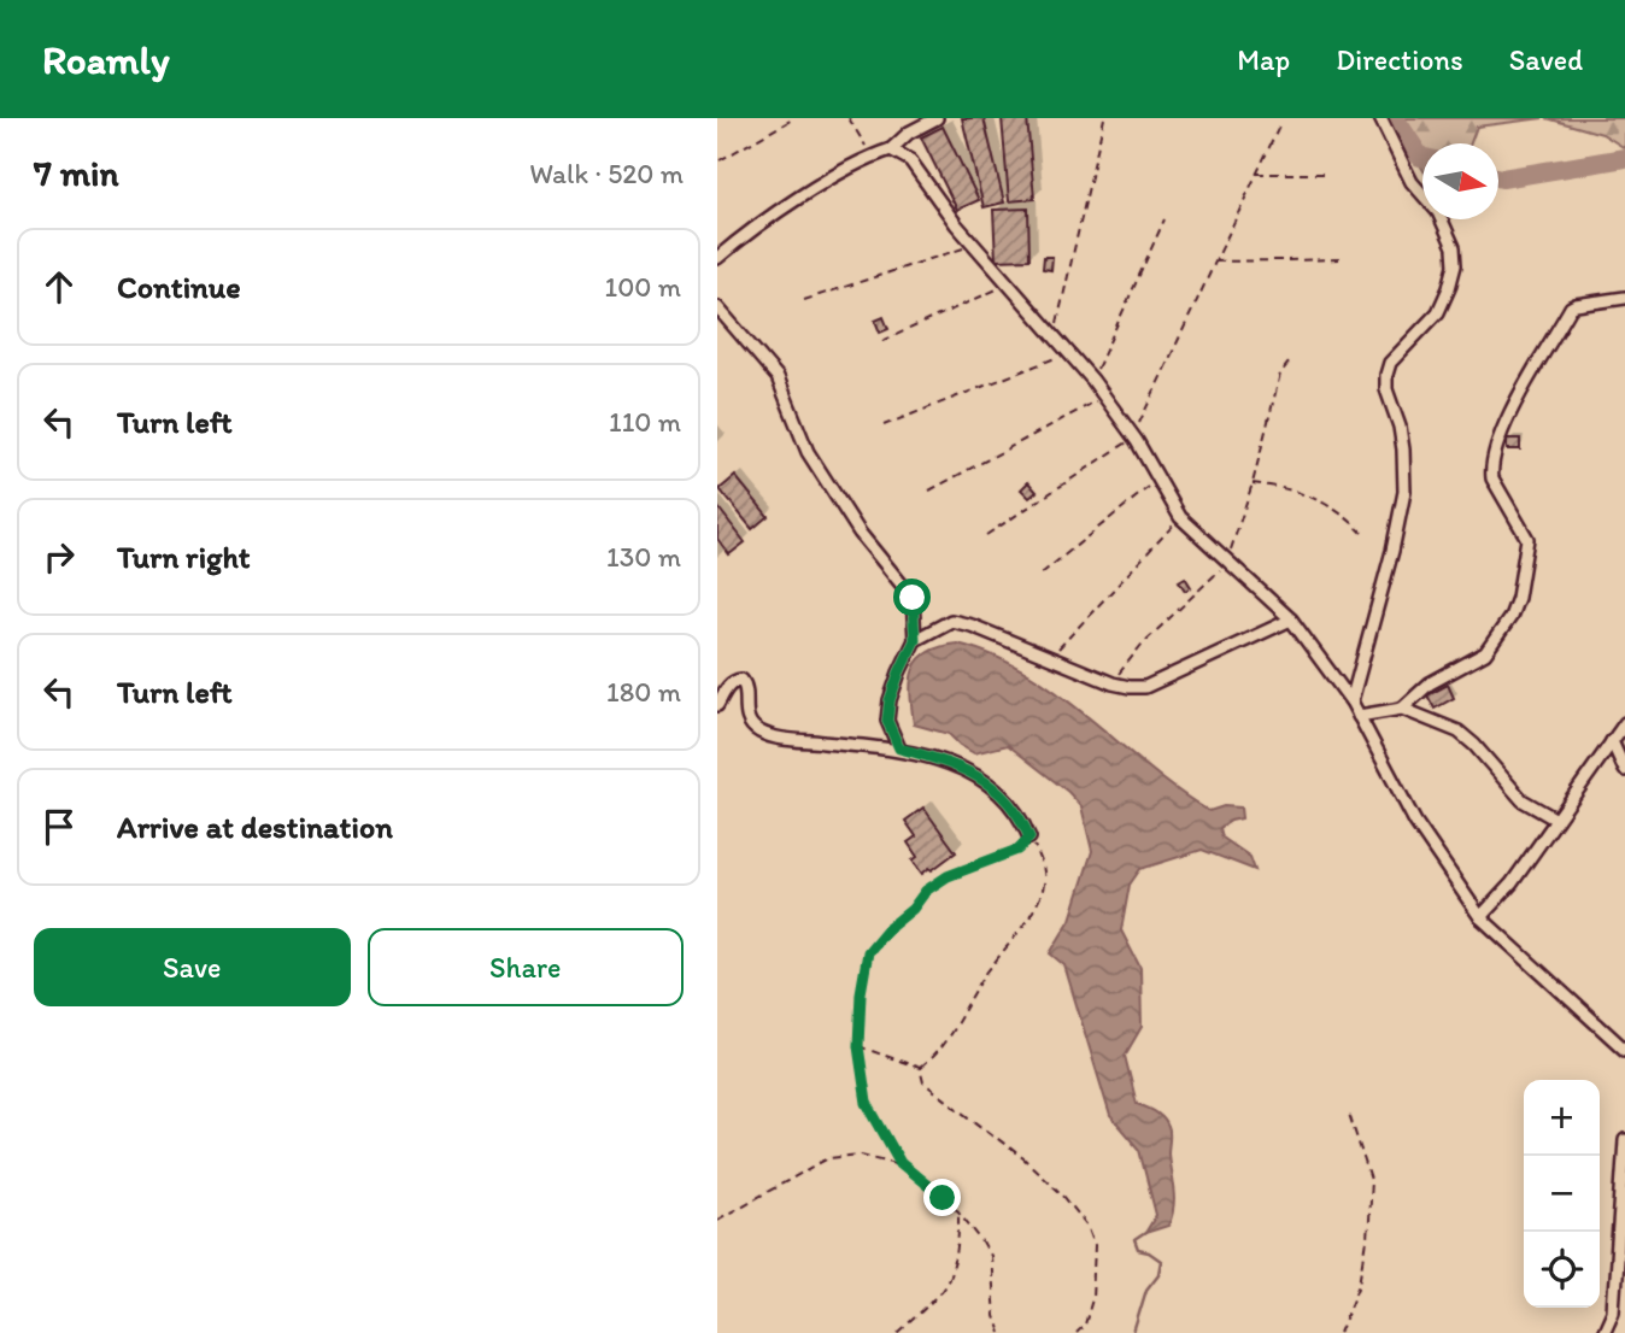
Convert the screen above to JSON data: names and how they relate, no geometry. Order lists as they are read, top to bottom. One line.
{"north":"right","page":{"header":"Roamly","nav":["Map","Directions","Saved"],"heading":["7 min","Walk · 520 m"],"list":[["Continue","100 m"],["Turn left","110 m"],["Turn right","130 m"],["Turn left","180 m"],"Arrive at destination"],"buttons":["Save","Share"],"map_buttons":["+","−"]}}
